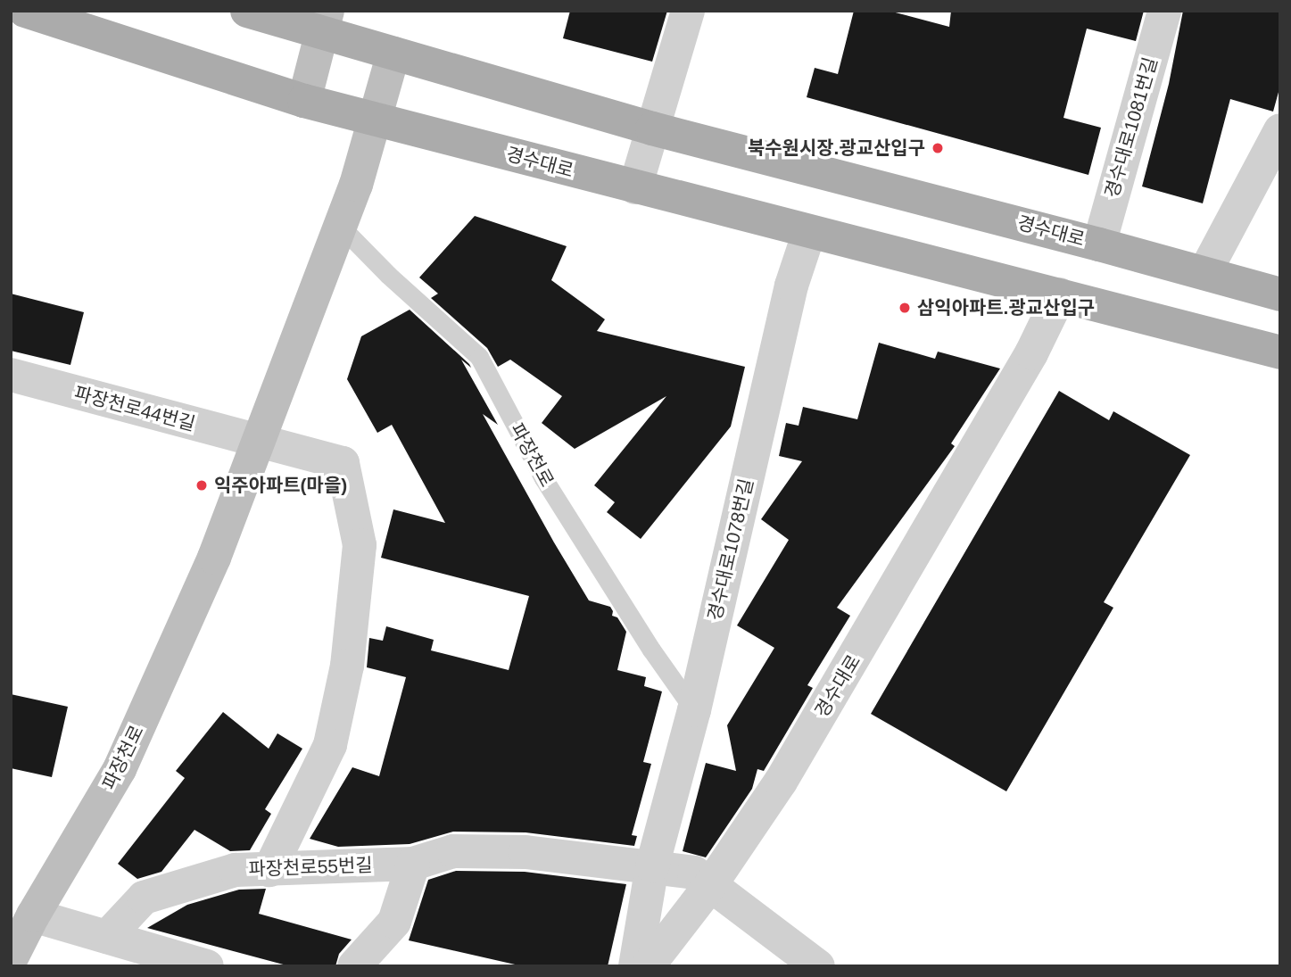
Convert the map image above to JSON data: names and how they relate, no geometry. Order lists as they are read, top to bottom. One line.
{"streets":{"main road":["경수대로"],"street":["경수대로1081번길","파장천로44번길","파장천로","경수대로1078번길","파장천로55번길"]},"crossings":[["경수대로1081번길","경수대로"],["경수대로","파장천로"],["경수대로","경수대로1078번길"],["파장천로44번길","파장천로"],["파장천로","경수대로1078번길"]],"places":["북수원시장.광교산입구","삼익아파트.광교산입구","익주아파트(마을)"]}
